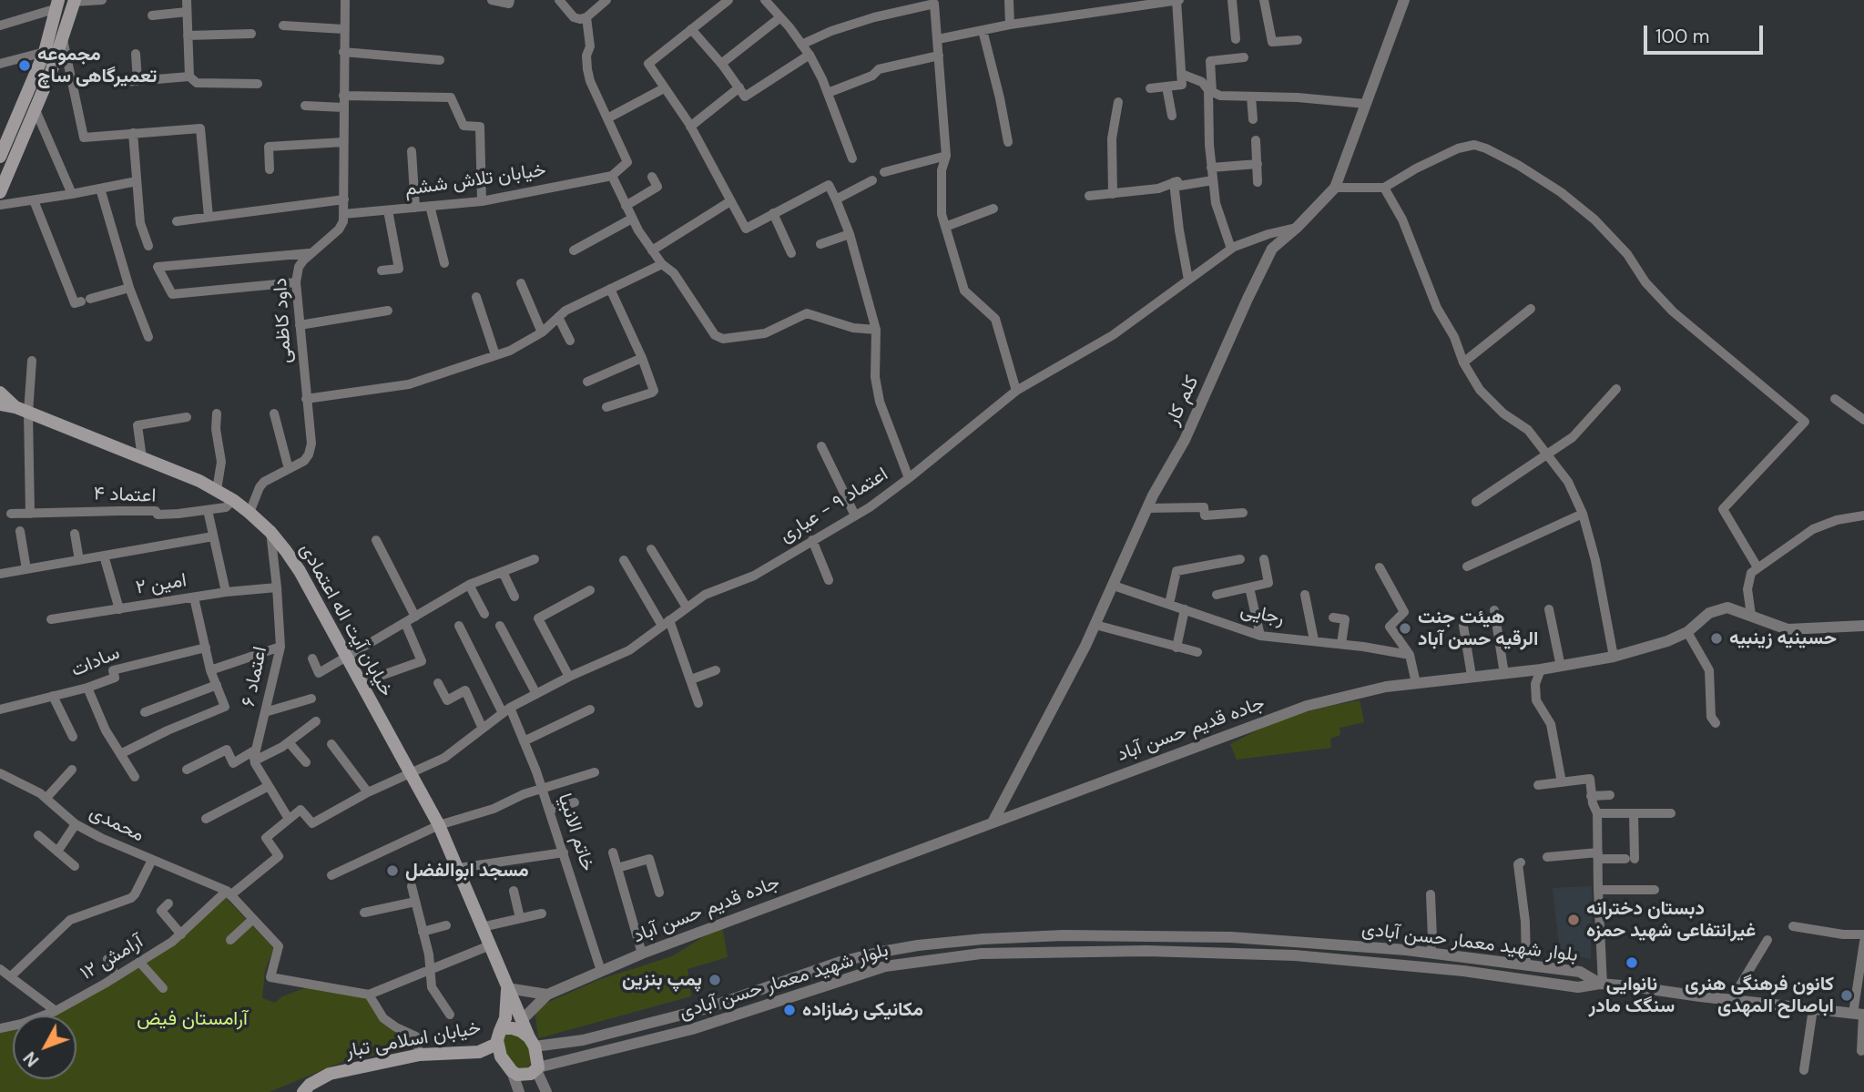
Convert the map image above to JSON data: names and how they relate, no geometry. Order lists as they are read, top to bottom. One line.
{"streets":{"main road":["خیابان آیت اله اعتمادی","خیابان اسلامی تبار"],"street":["خیابان تلاش ششم","داود کاظمی","کلم کار","اعتماد ۴","اعتماد ۹ - عیاری","امین ۲","رجایی","سادات","اعتماد ۶","جاده قدیم حسن آباد","محمدی","خاتم الانبیا","بلوار شهید معمار حسن آبادی","آرامش ۱۲"]},"crossings":[["خیابان تلاش ششم","داود کاظمی"],["داود کاظمی","خیابان آیت اله اعتمادی"],["کلم کار","اعتماد ۹ - عیاری"],["کلم کار","رجایی"],["کلم کار","جاده قدیم حسن آباد"],["اعتماد ۴","خیابان آیت اله اعتمادی"],["اعتماد ۹ - عیاری","خیابان آیت اله اعتمادی"],["اعتماد ۹ - عیاری","خاتم الانبیا"],["اعتماد ۹ - عیاری","آرامش ۱۲"],["امین ۲","اعتماد ۶"],["خیابان آیت اله اعتمادی","اعتماد ۶"],["خیابان آیت اله اعتمادی","جاده قدیم حسن آباد"],["خیابان آیت اله اعتمادی","بلوار شهید معمار حسن آبادی"],["خیابان آیت اله اعتمادی","خیابان اسلامی تبار"],["جاده قدیم حسن آباد","خاتم الانبیا"],["محمدی","آرامش ۱۲"],["بلوار شهید معمار حسن آبادی","خیابان اسلامی تبار"]],"parks":["آرامستان فیض"],"places":["مجموعه تعمیرگاهی ساچ","هیئت جنت الرقیه حسن آباد","حسینیه زینبیه","مسجد ابوالفضل","دبستان دخترانه غیرانتفاعی شهید حمزه","نانوایی سنگک مادر","پمپ بنزین","کانون فرهنگی هنری اباصالح المهدی","مکانیکی رضازاده"],"scale_bar":"100 m","north":"bottom left"}
